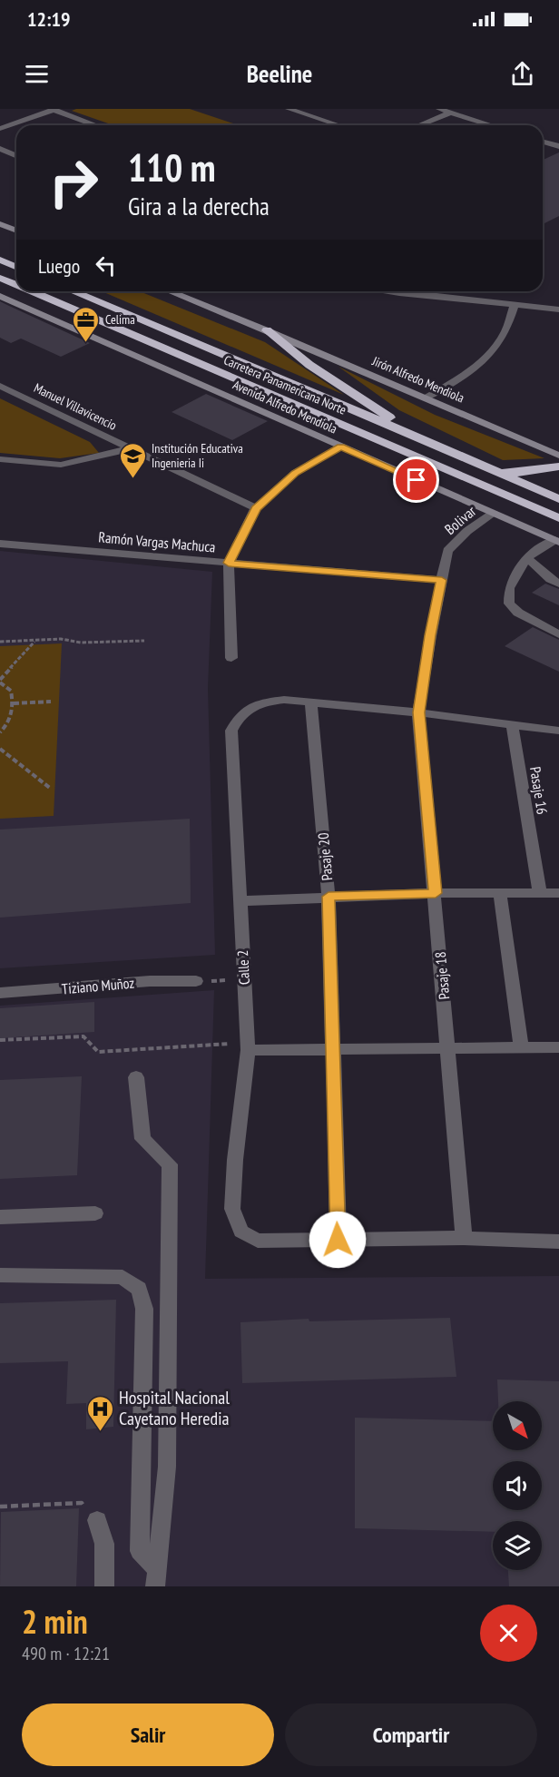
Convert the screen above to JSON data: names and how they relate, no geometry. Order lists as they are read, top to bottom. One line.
{"streets":{"highway":["Carretera Panamericana Norte"],"main road":["Jirón Alfredo Mendiola","Avenida Alfredo Mendiola"],"street":["Manuel Villavicencio","Bolivar","Ramón Vargas Machuca","Pasaje 16","Pasaje 20","Calle 2","Pasaje 18","Tiziano Muñoz"]},"crossings":[["Avenida Alfredo Mendiola","Bolivar"],["Bolivar","Ramón Vargas Machuca"],["Bolivar","Pasaje 18"],["Pasaje 20","Calle 2"]],"places":{"office":["Celima"],"school or university":["Institución Educativa Ingenieria Ii"],"hospital":["Hospital Nacional Cayetano Heredia"]},"north":"bottom right","page":{"status":"12:19","header":"Beeline","turn":["110 m","Gira a la derecha"],"then":"Luego","heading":["2 min","490 m · 12:21"],"buttons":["Salir","Compartir"]}}
